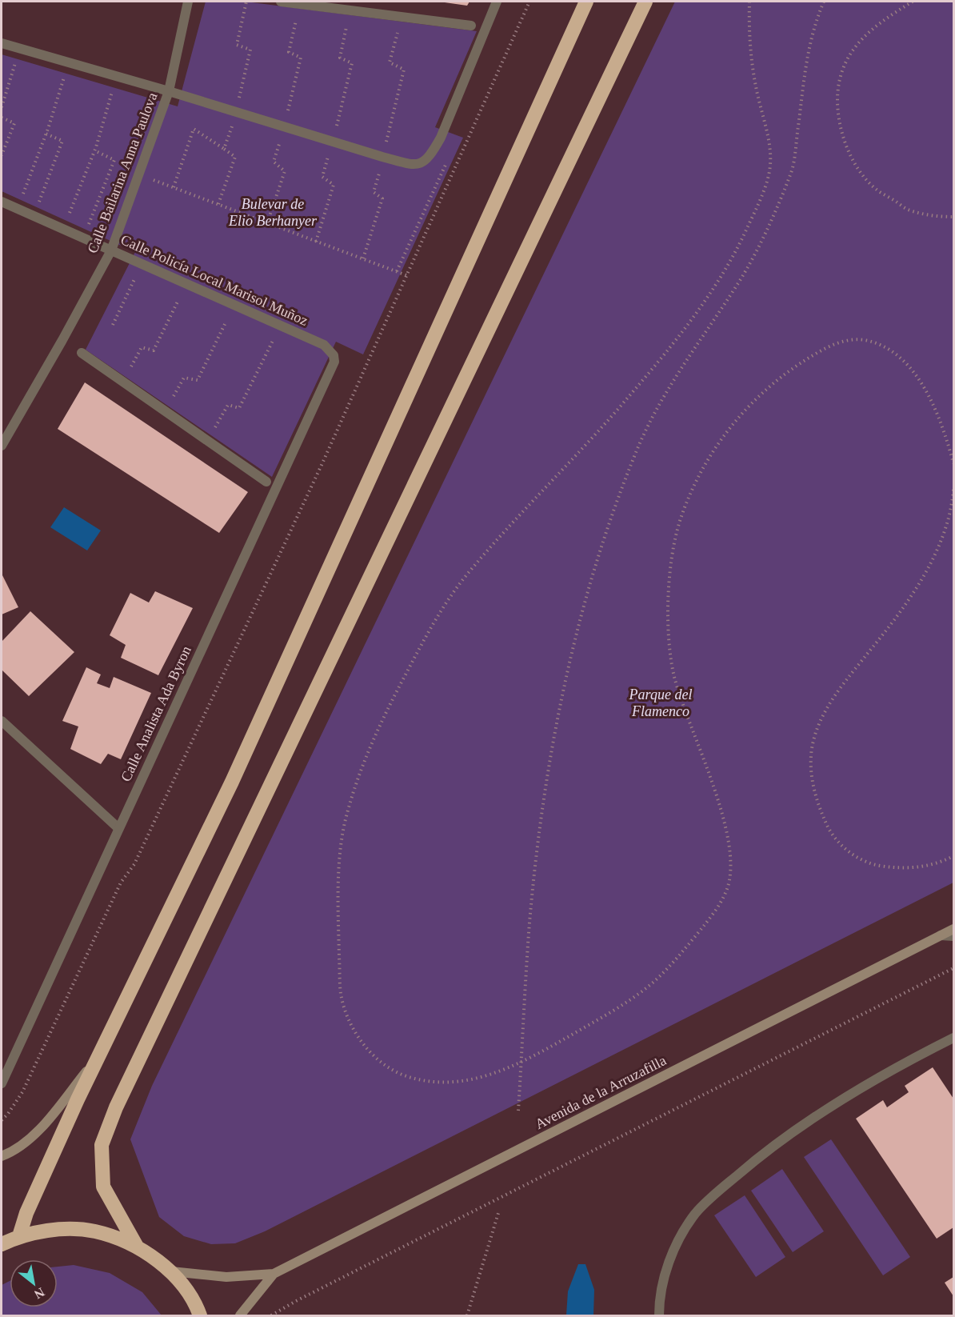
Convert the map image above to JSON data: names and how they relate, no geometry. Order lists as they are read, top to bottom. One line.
{"streets":{"main road":["Avenida de la Arruzafilla"],"street":["Calle Bailarina Anna Paulova","Calle Policía Local Marisol Muñoz","Calle Analista Ada Byron"]},"crossings":[["Calle Bailarina Anna Paulova","Calle Policía Local Marisol Muñoz"],["Calle Policía Local Marisol Muñoz","Calle Analista Ada Byron"]],"parks":["Bulevar de Elio Berhanyer","Parque del Flamenco"],"north":"bottom right"}
